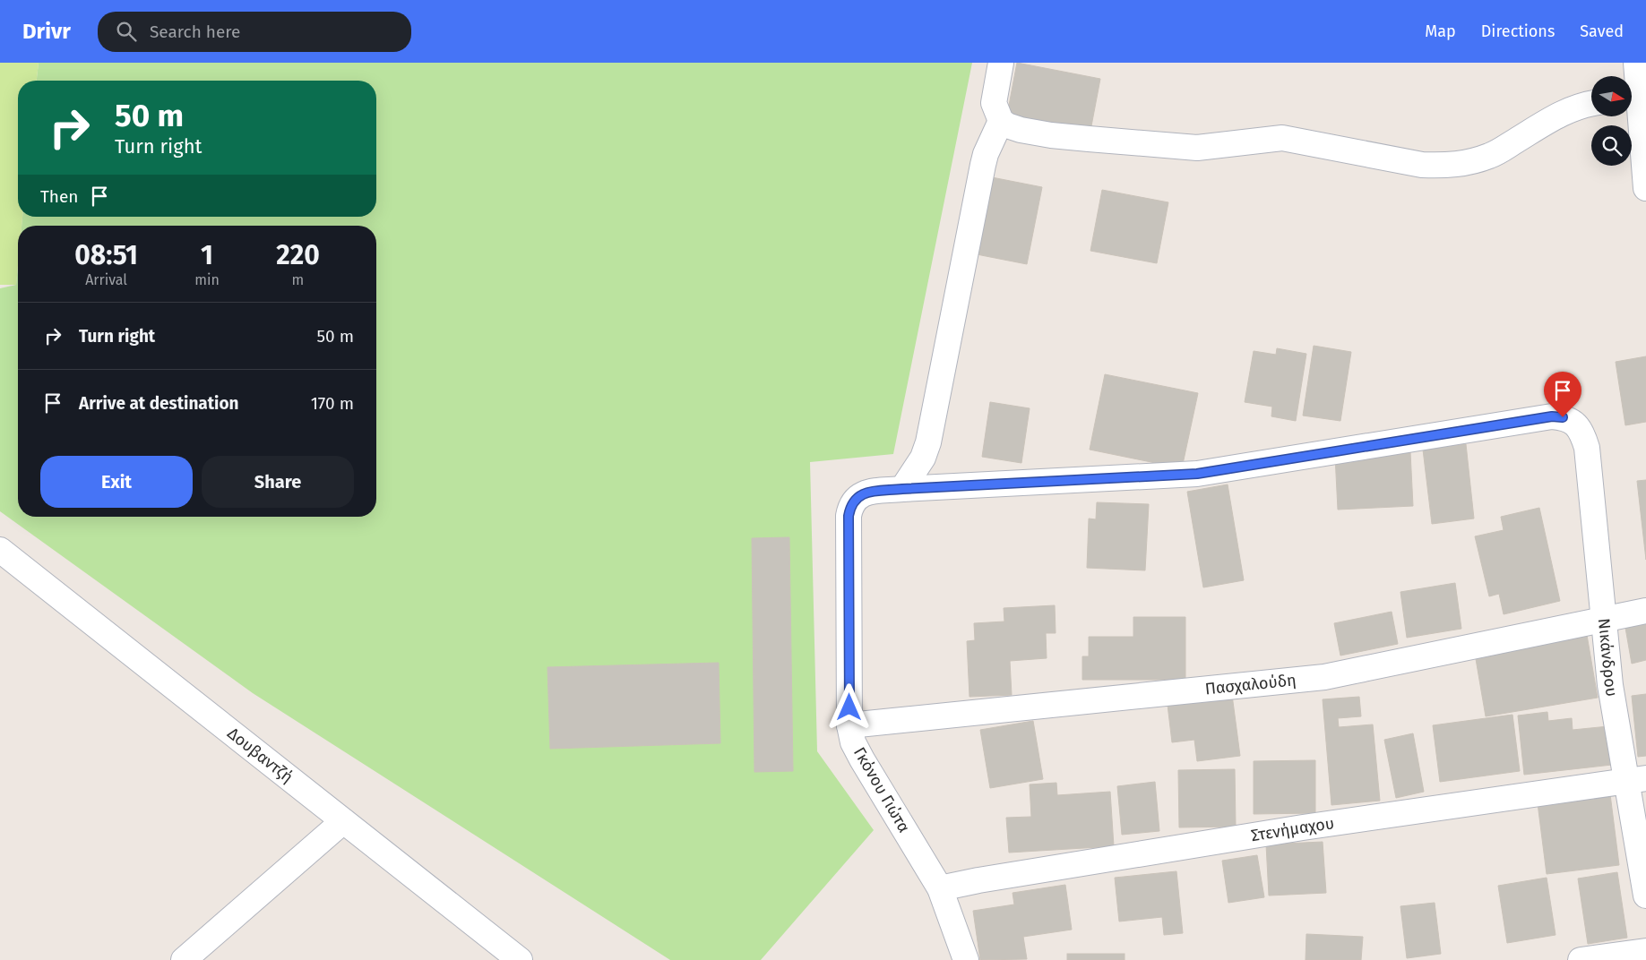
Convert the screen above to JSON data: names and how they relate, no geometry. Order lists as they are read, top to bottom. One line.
{"streets":{"street":["Νικάνδρου","Πασχαλούδη","Δουβαντζή","Γκόνου Γιώτα","Στενήμαχου"]},"crossings":[["Νικάνδρου","Πασχαλούδη"],["Νικάνδρου","Γκόνου Γιώτα"],["Νικάνδρου","Στενήμαχου"],["Πασχαλούδη","Γκόνου Γιώτα"],["Γκόνου Γιώτα","Στενήμαχου"]],"north":"right","page":{"header":"Drivr","search":"Search here","nav":["Map","Directions","Saved"],"turn":["50 m","Turn right"],"then":"Then","eta":["08:51","Arrival","1","min","220","m"],"list":[{"name":"Turn right","value":"50 m"},{"name":"Arrive at destination","value":"170 m"}],"buttons":["Exit","Share"]}}
